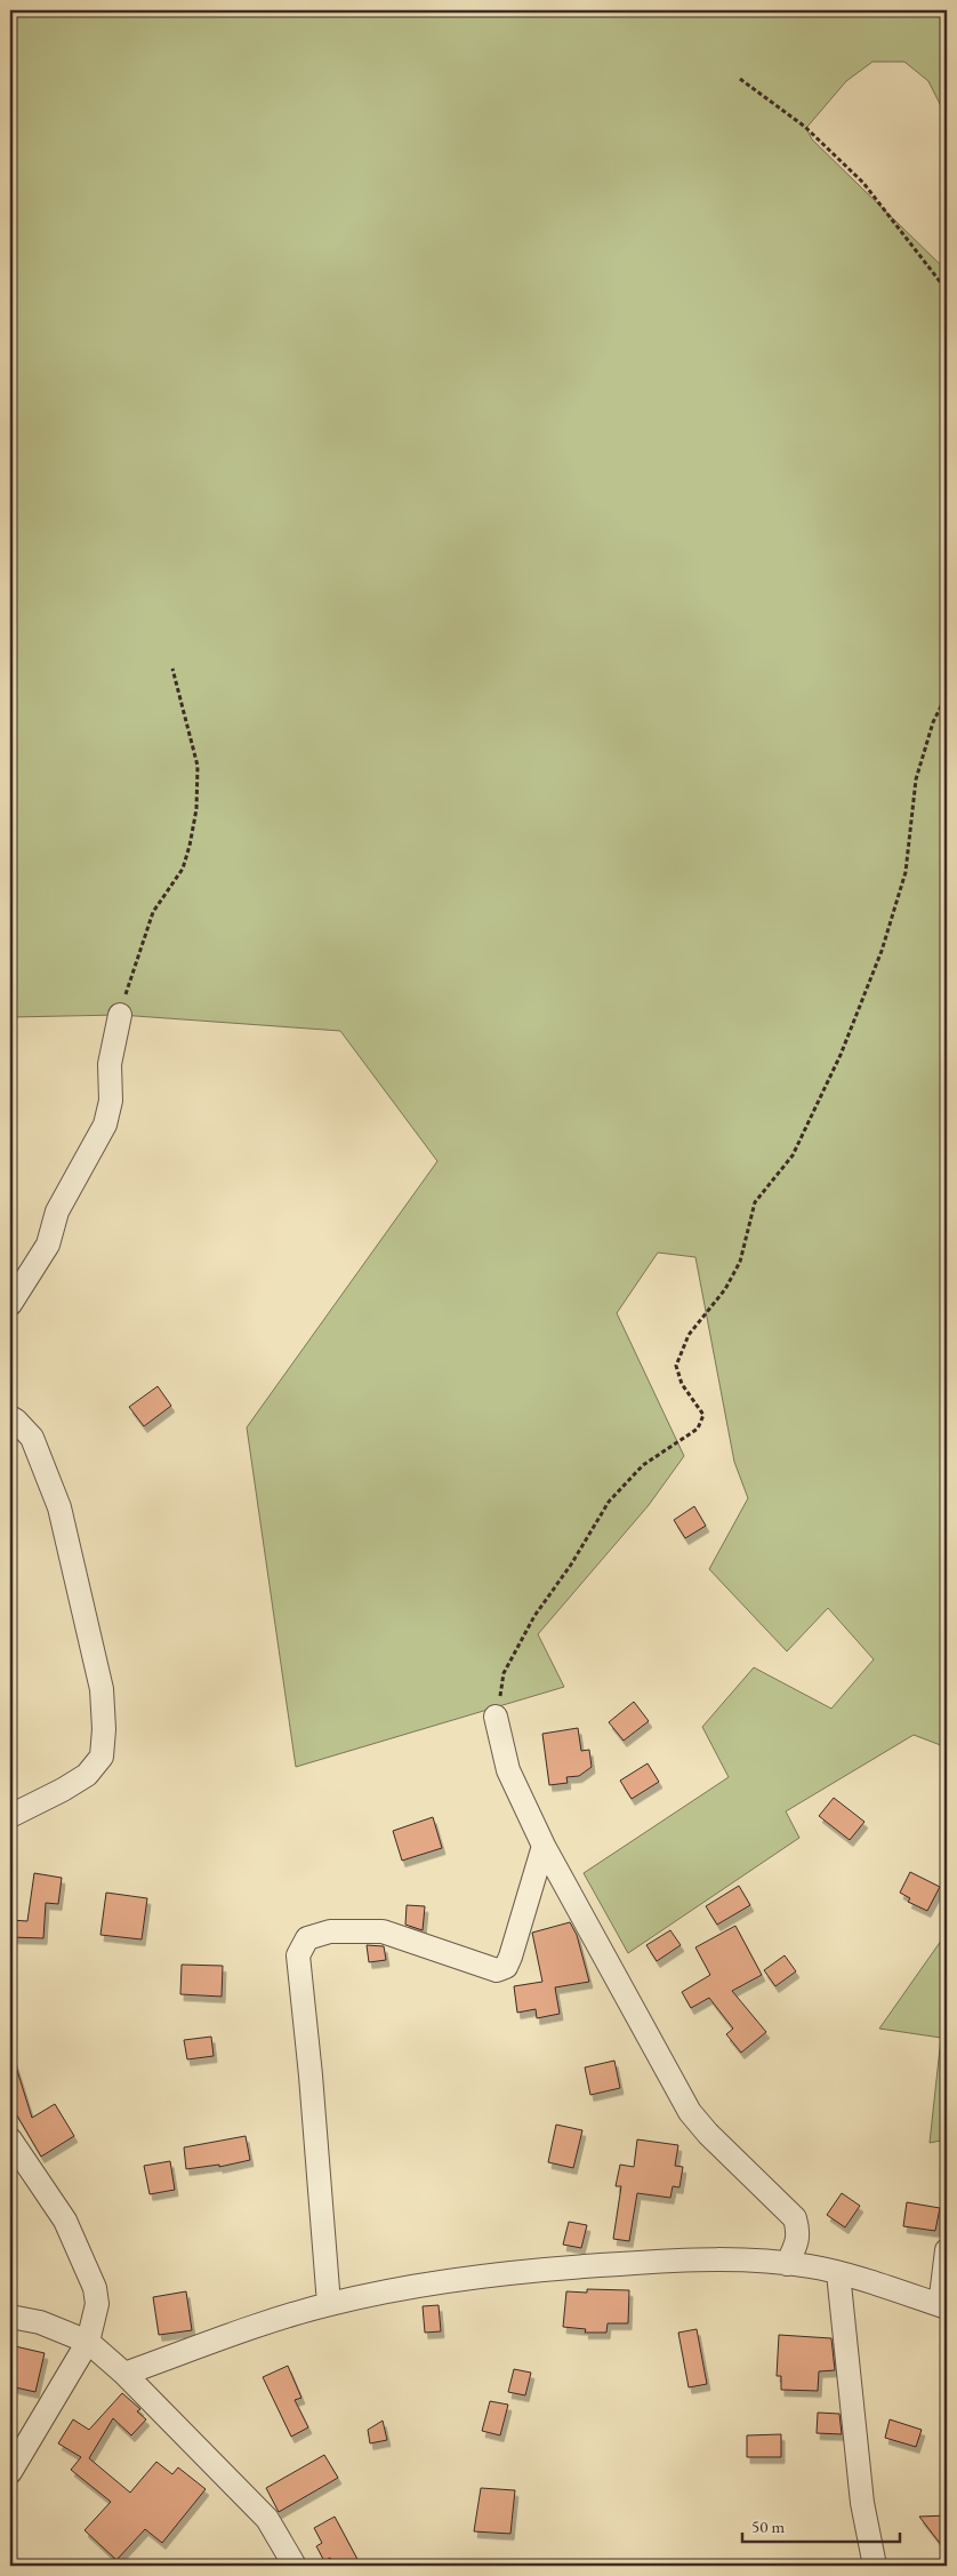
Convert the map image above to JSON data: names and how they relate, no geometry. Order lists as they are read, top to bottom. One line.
{"scale_bar":"50 m"}
